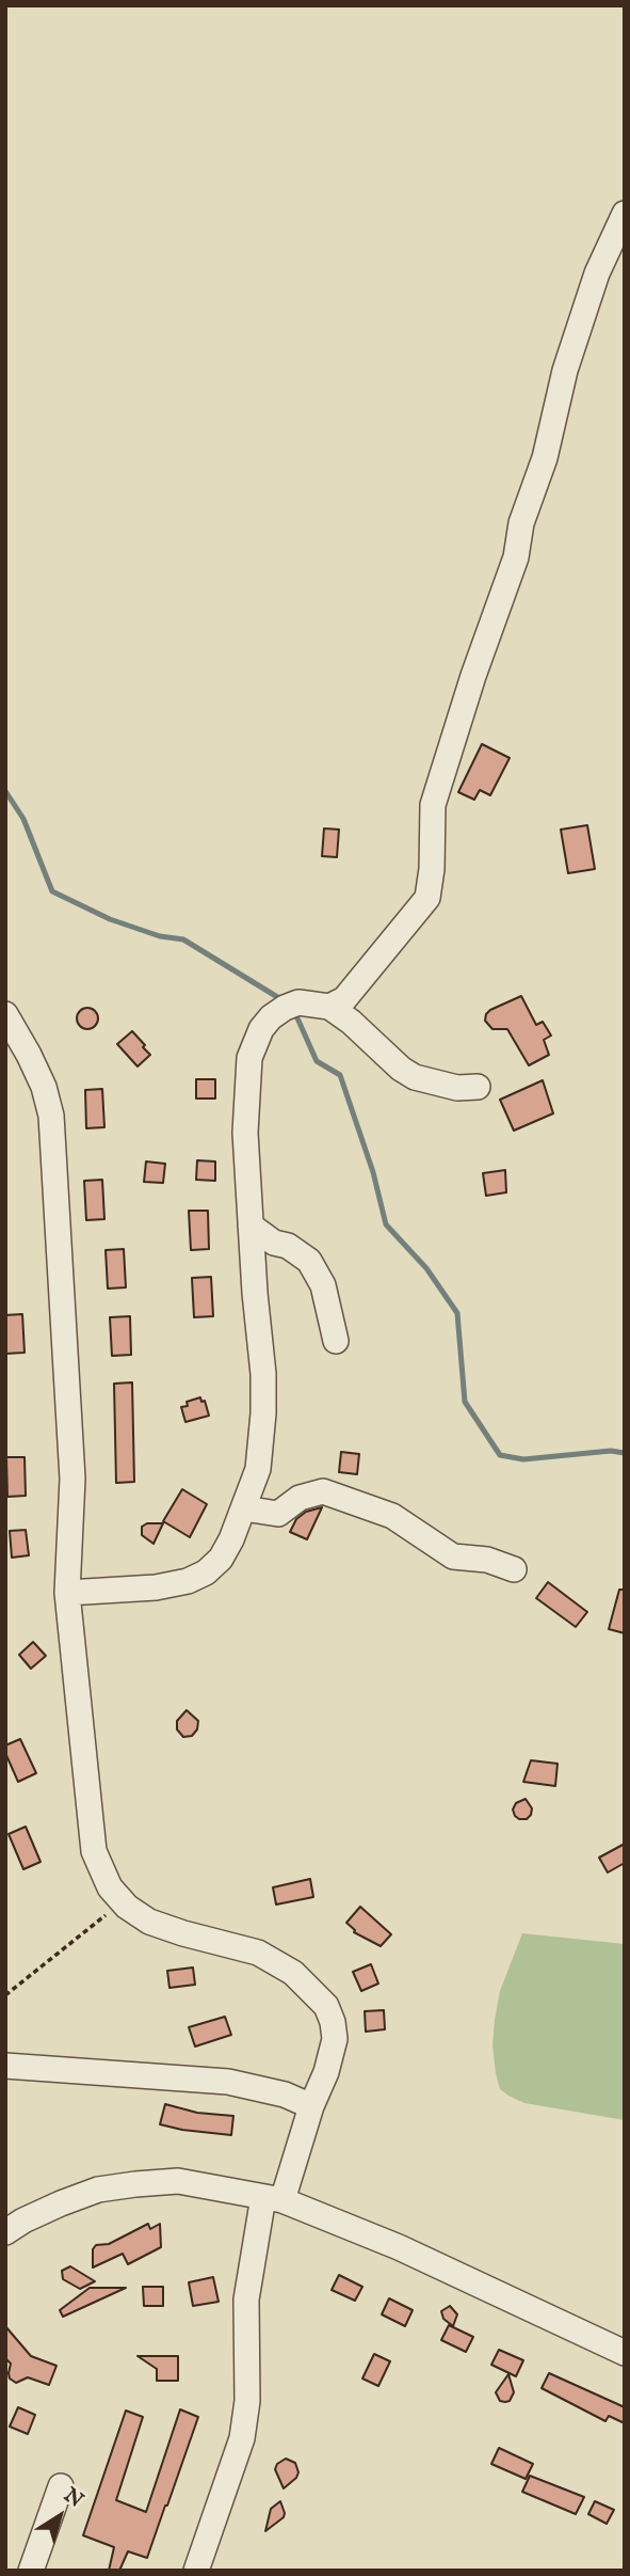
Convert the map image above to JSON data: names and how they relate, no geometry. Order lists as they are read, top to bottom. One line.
{"north":"top right"}
